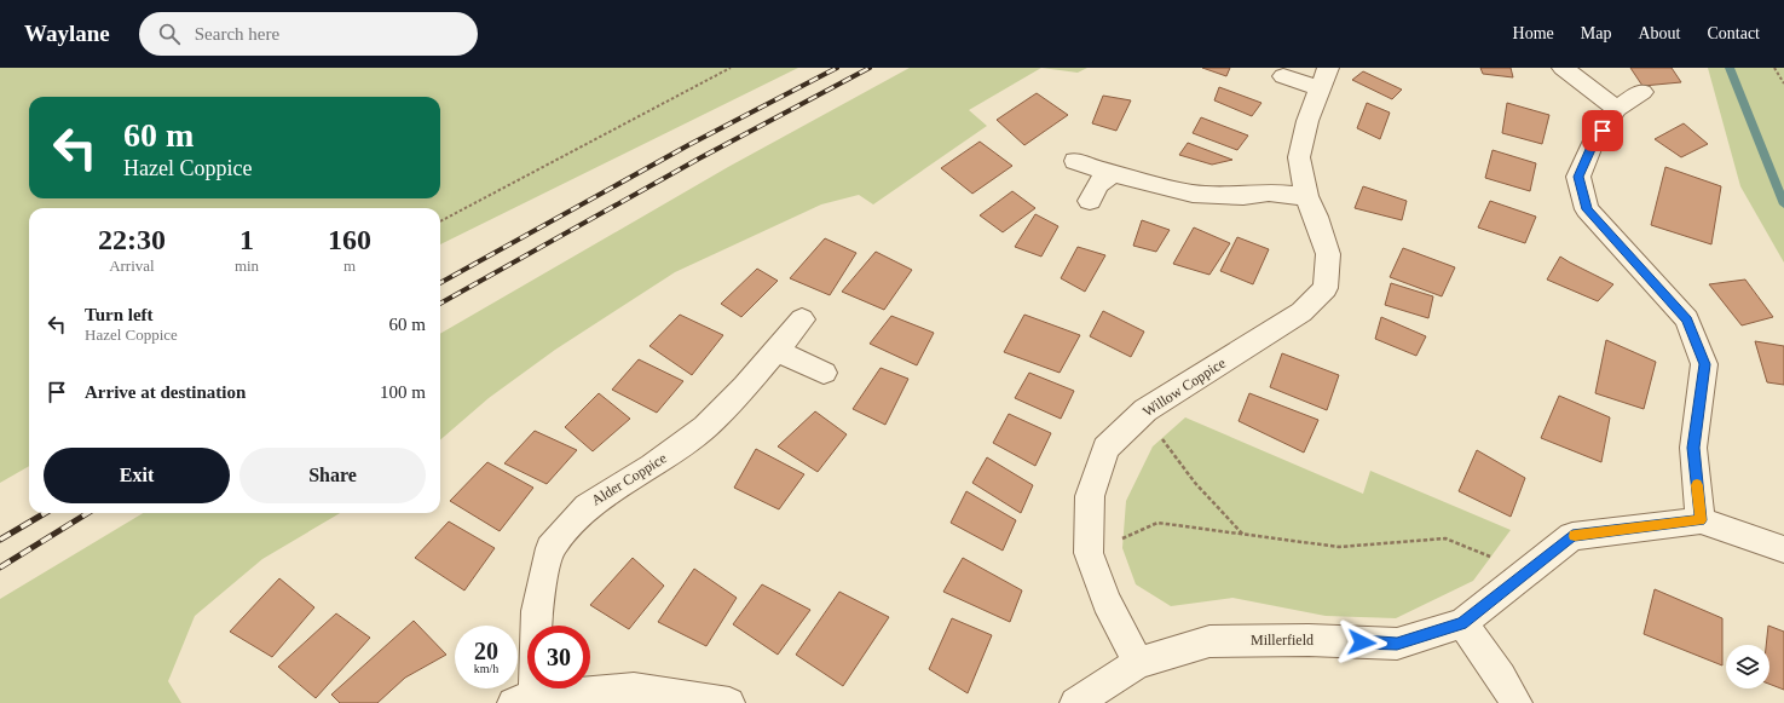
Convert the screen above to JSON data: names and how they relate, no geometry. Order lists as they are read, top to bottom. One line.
{"streets":{"street":["Willow Coppice","Alder Coppice","Millerfield"]},"crossings":[["Willow Coppice","Millerfield"]],"page":{"header":"Waylane","search":"Search here","nav":["Home","Map","About","Contact"],"turn":["60 m","Hazel Coppice"],"eta":["22:30","Arrival","1","min","160","m"],"list":[{"name":"Turn left","note":"Hazel Coppice","value":"60 m"},{"name":"Arrive at destination","value":"100 m"}],"buttons":["Exit","Share"],"speed":"20 km/h","limit":"30"}}
